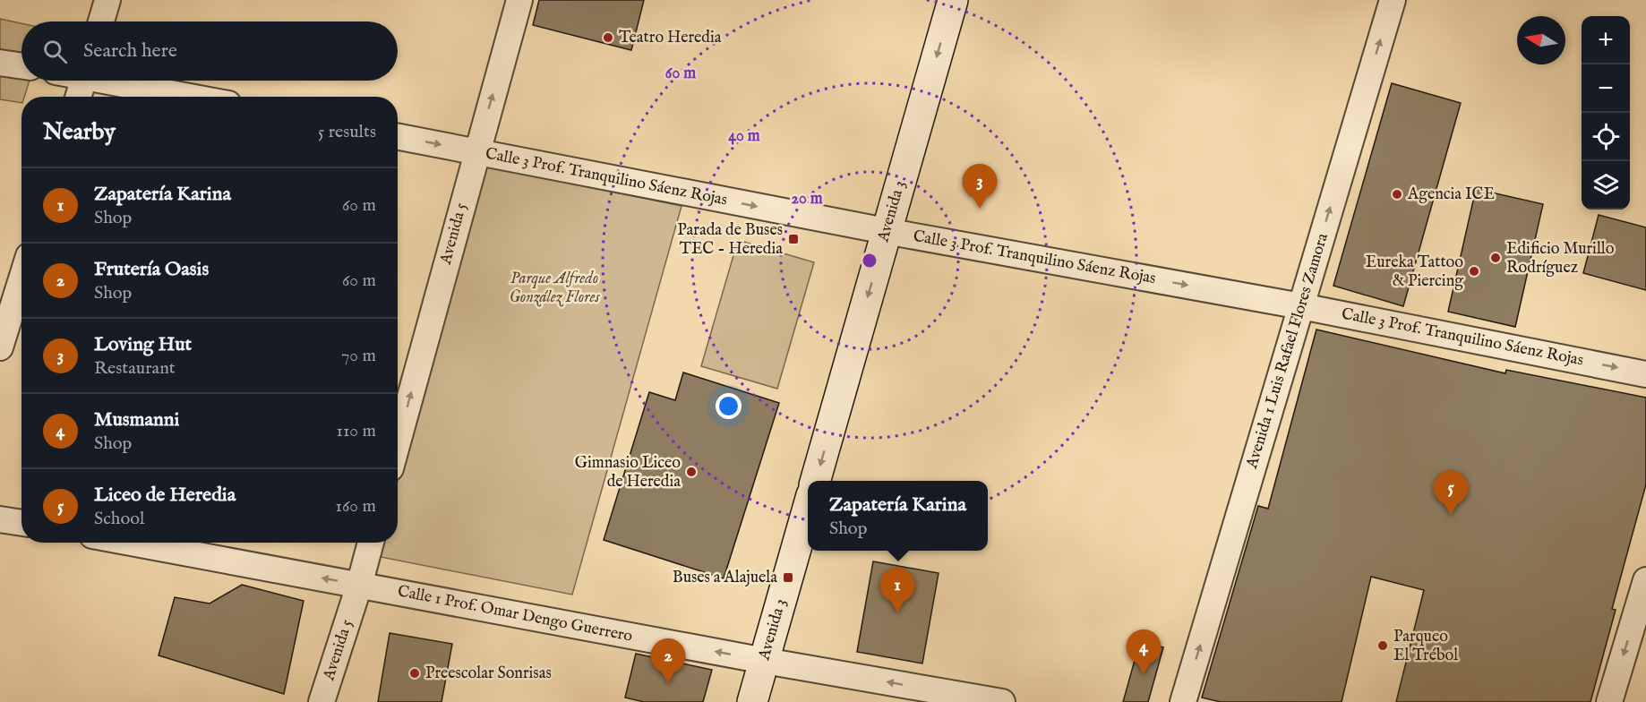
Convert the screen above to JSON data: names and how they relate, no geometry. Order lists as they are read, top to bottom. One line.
{"streets":{"street":["Calle 3 Prof. Tranquilino Sáenz Rojas","Avenida 3","Avenida 5","Avenida 1 Luis Rafael Flores Zamora","Calle 1 Prof. Omar Dengo Guerrero"]},"crossings":[["Calle 3 Prof. Tranquilino Sáenz Rojas","Avenida 3"],["Calle 3 Prof. Tranquilino Sáenz Rojas","Avenida 5"],["Calle 3 Prof. Tranquilino Sáenz Rojas","Avenida 1 Luis Rafael Flores Zamora"],["Avenida 3","Calle 1 Prof. Omar Dengo Guerrero"],["Avenida 5","Calle 1 Prof. Omar Dengo Guerrero"]],"one_way":["Calle 3 Prof. Tranquilino Sáenz Rojas","Avenida 3","Avenida 5","Avenida 1 Luis Rafael Flores Zamora","Calle 1 Prof. Omar Dengo Guerrero"],"parks":["Parque Alfredo González Flores"],"places":{"other":["Teatro Heredia","Agencia ICE","Edificio Murillo Rodríguez","Eureka Tattoo & Piercing","Gimnasio Liceo de Heredia","Parqueo El Trébol","Preescolar Sonrisas"],"transit":["Parada de Buses TEC - Heredia","Buses a Alajuela"]},"north":"left","page":{"map_buttons":["+","−"],"search":"Search here","heading":["Nearby","5 results"],"pins":["3","5","1","4","2"],"list":[{"mark":"1","name":"Zapatería Karina","note":"Shop","value":"60 m"},{"mark":"2","name":"Frutería Oasis","note":"Shop","value":"60 m"},{"mark":"3","name":"Loving Hut","note":"Restaurant","value":"70 m"},{"mark":"4","name":"Musmanni","note":"Shop","value":"110 m"},{"mark":"5","name":"Liceo de Heredia","note":"School","value":"160 m"}],"popup":["Zapatería Karina","Shop"]},"rings":["60 m","40 m","20 m"]}
